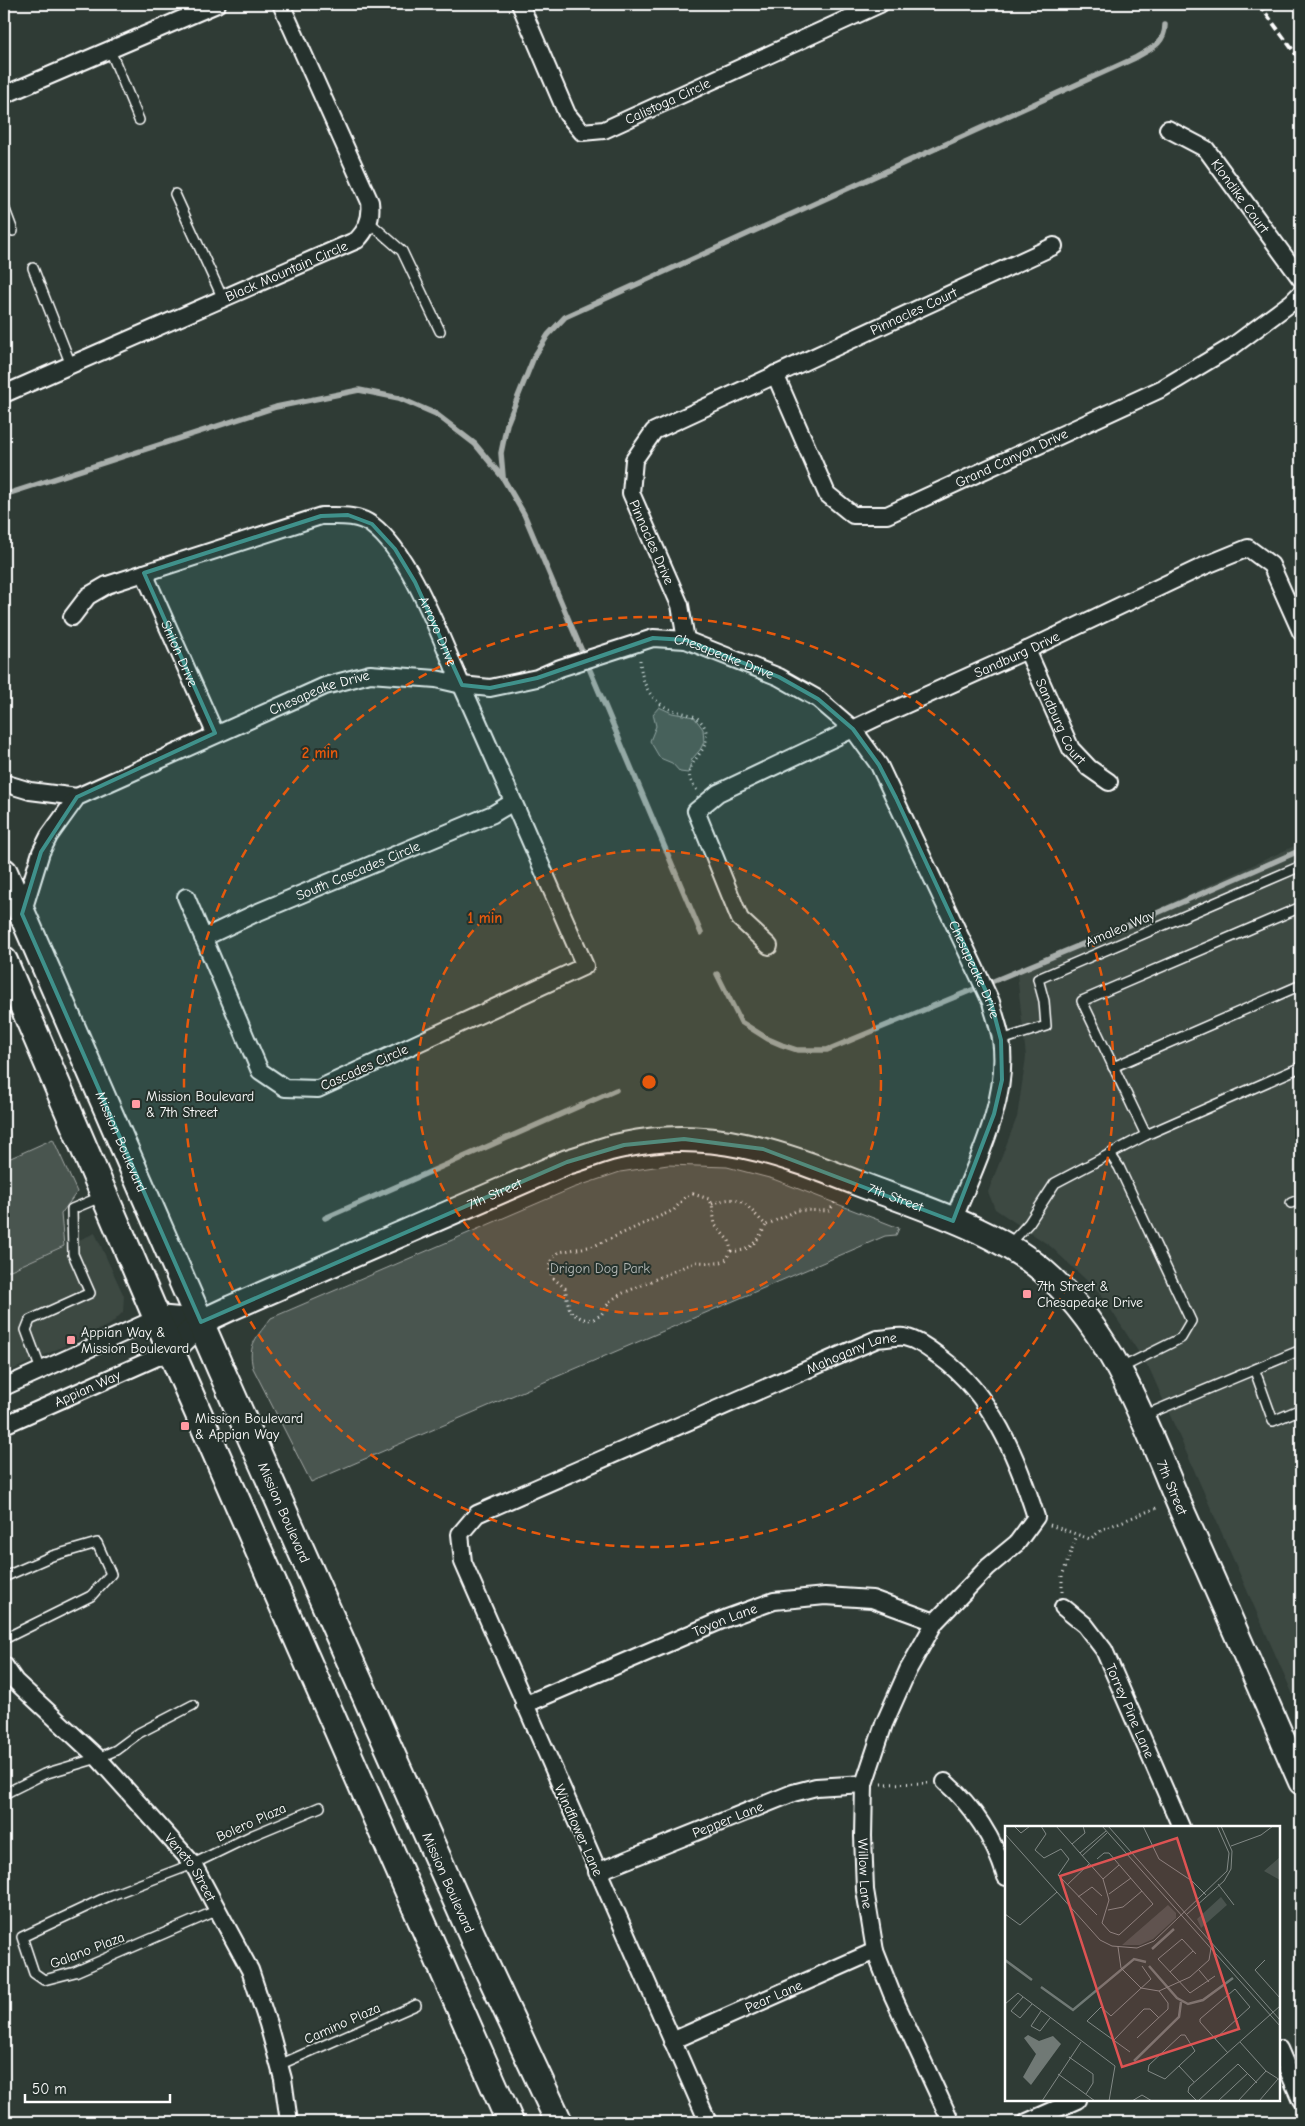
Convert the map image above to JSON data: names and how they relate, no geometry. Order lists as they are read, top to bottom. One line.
{"streets":{"main road":["Mission Boulevard"],"street":["Calistoga Circle","Klondike Court","Black Mountain Circle","Pinnacles Court","Grand Canyon Drive","Pinnacles Drive","Arroyo Drive","Shiloh Drive","Sandburg Drive","Chesapeake Drive","Sandburg Court","South Cascades Circle","Cascades Circle","7th Street","Mahogany Lane","Appian Way","Toyon Lane","Torrey Pine Lane","Pepper Lane","Windflower Lane","Veneto Street","Willow Lane","Pear Lane"],"lane":["Amaleo Way","Bolero Plaza","Galano Plaza","Camino Plaza"]},"crossings":[["Pinnacles Court","Grand Canyon Drive"],["Pinnacles Court","Pinnacles Drive"],["Grand Canyon Drive","Pinnacles Drive"],["Pinnacles Drive","Chesapeake Drive"],["Arroyo Drive","Shiloh Drive"],["Arroyo Drive","Chesapeake Drive"],["Arroyo Drive","South Cascades Circle"],["Arroyo Drive","Cascades Circle"],["Shiloh Drive","Chesapeake Drive"],["Sandburg Drive","Chesapeake Drive"],["Sandburg Drive","Sandburg Court"],["Chesapeake Drive","Amaleo Way"],["Chesapeake Drive","Mission Boulevard"],["Chesapeake Drive","7th Street"],["South Cascades Circle","Cascades Circle"],["Mission Boulevard","7th Street"],["7th Street","Appian Way"],["Mahogany Lane","Windflower Lane"],["Toyon Lane","Windflower Lane"],["Toyon Lane","Willow Lane"],["Pepper Lane","Windflower Lane"],["Pepper Lane","Willow Lane"],["Bolero Plaza","Veneto Street"],["Bolero Plaza","Galano Plaza"],["Windflower Lane","Pear Lane"],["Veneto Street","Galano Plaza"],["Veneto Street","Camino Plaza"],["Willow Lane","Pear Lane"]],"parks":["Drigon Dog Park"],"places":{"transit":["Mission Boulevard & 7th Street","7th Street & Chesapeake Drive","Appian Way & Mission Boulevard","Mission Boulevard & Appian Way"]},"scale_bar":"50 m","rings":["2 min","1 min"]}
